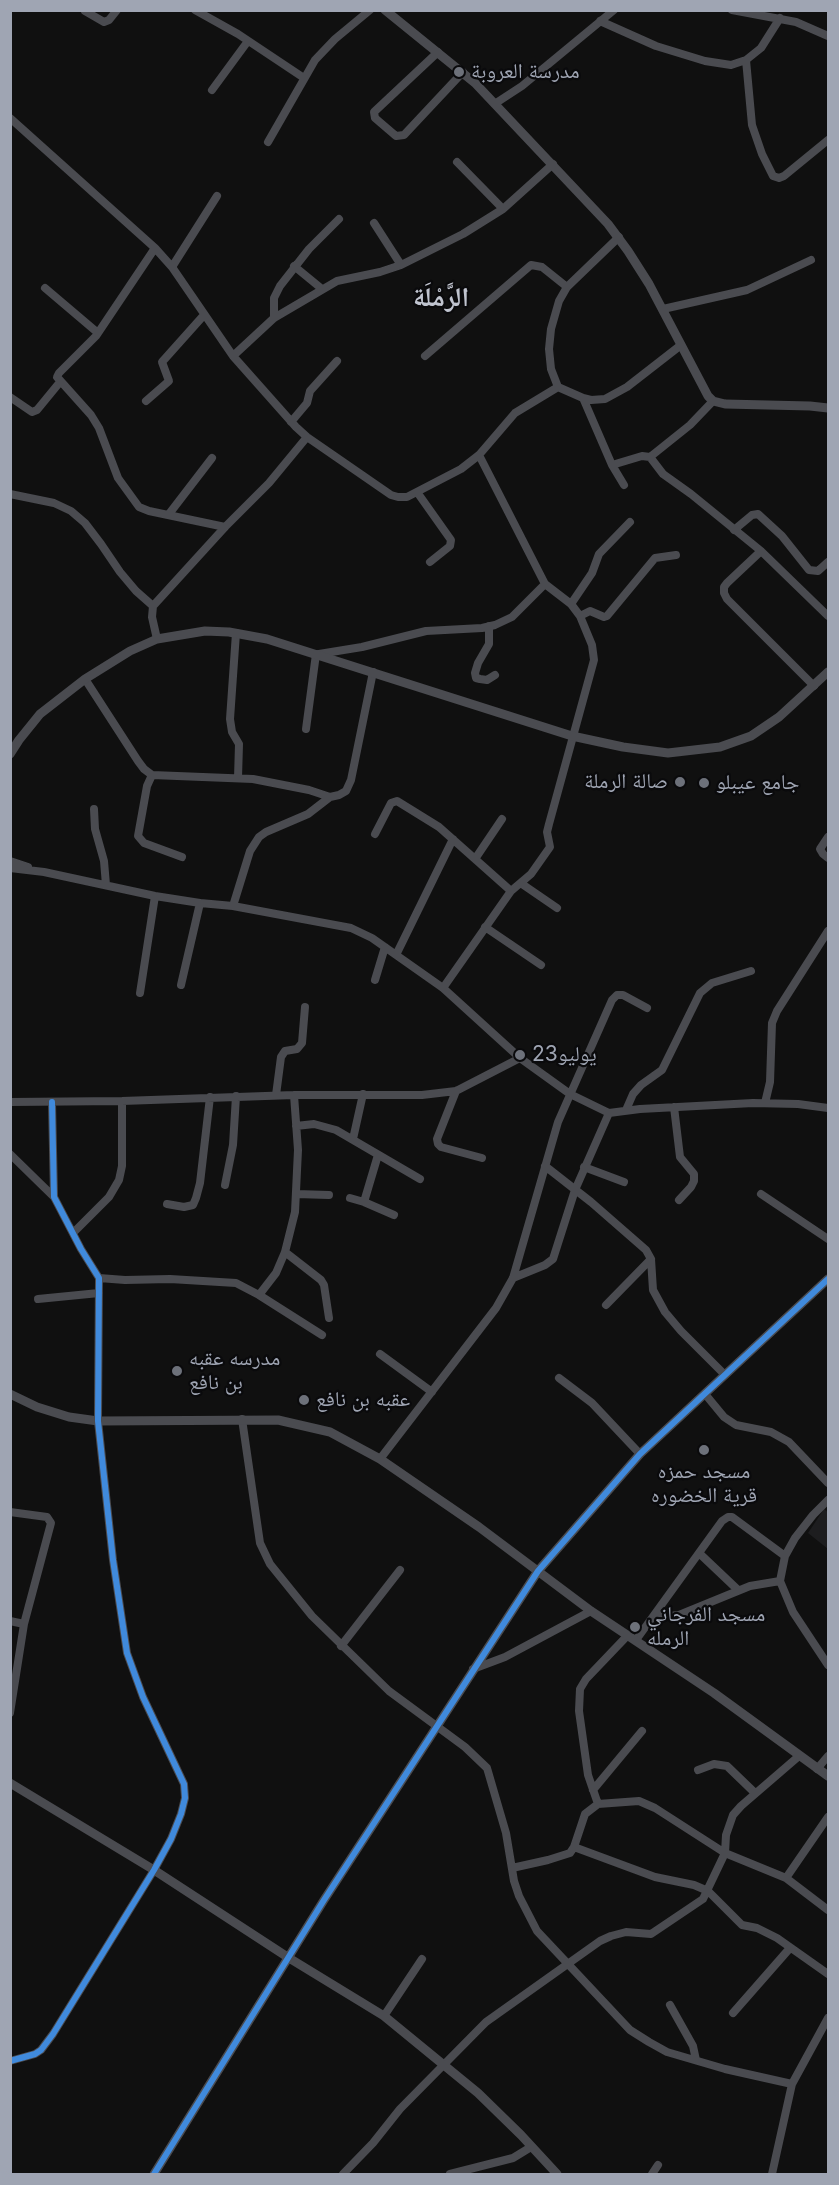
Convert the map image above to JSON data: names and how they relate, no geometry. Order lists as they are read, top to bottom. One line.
{"districts":["الرَّمْلَة"],"places":["مدرسة العروبة","صالة الرملة","جامع عيبلو","23يوليو","مدرسه عقبه بن نافع","عقبه بن نافع","مسجد حمزه قرية الخضوره","مسجد الفرجاني الرمله"]}
